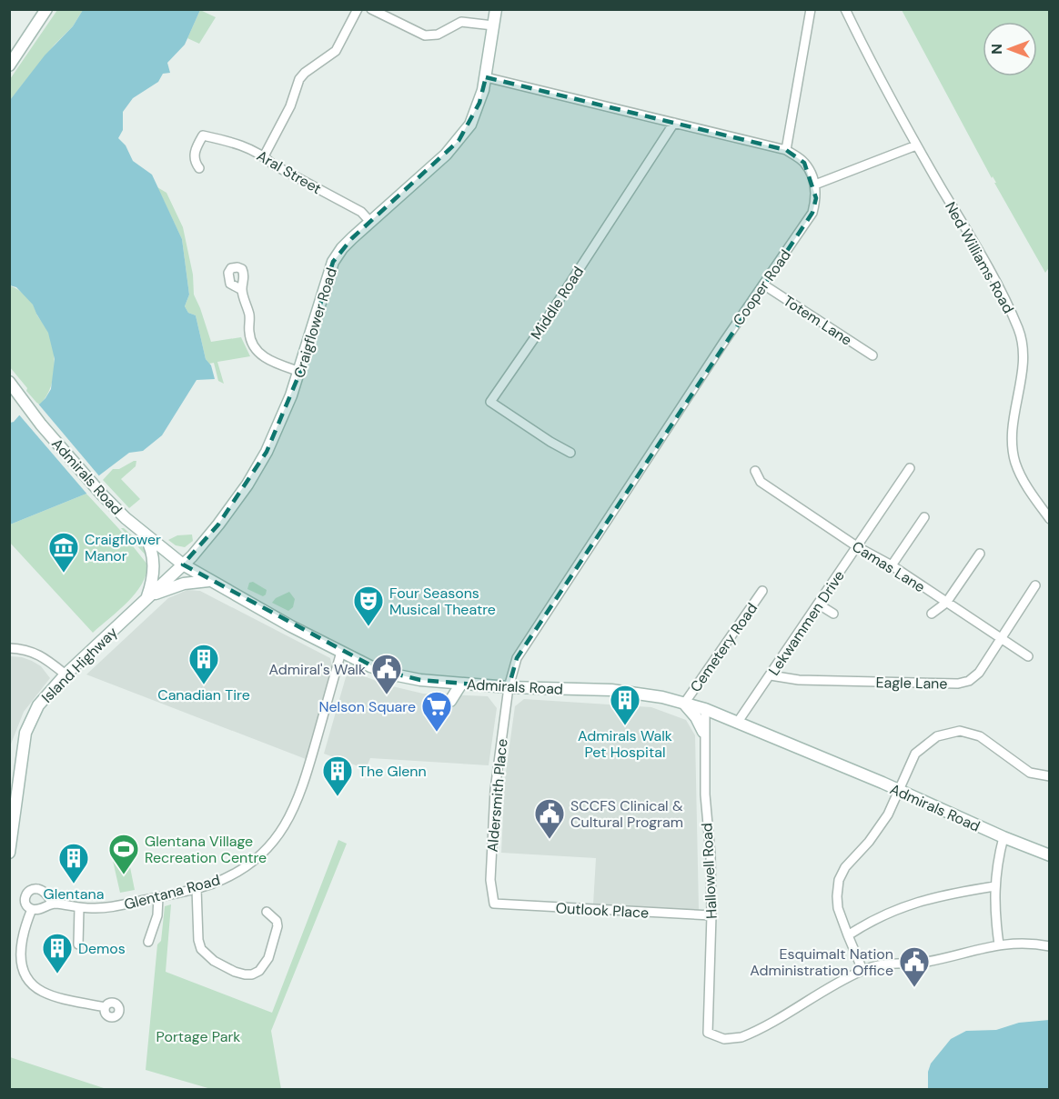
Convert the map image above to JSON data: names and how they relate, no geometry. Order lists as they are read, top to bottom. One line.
{"streets":{"main road":["Craigflower Road","Admirals Road","Island Highway"],"street":["Aral Street","Ned Williams Road","Cooper Road","Middle Road","Totem Lane","Camas Lane","Lekwammen Drive","Cemetery Road","Eagle Lane","Aldersmith Place","Hallowell Road","Glentana Road","Outlook Place"]},"crossings":[["Aral Street","Craigflower Road"],["Cooper Road","Totem Lane"],["Cooper Road","Admirals Road"],["Cooper Road","Aldersmith Place"],["Craigflower Road","Admirals Road"],["Craigflower Road","Island Highway"],["Admirals Road","Lekwammen Drive"],["Admirals Road","Cemetery Road"],["Admirals Road","Island Highway"],["Admirals Road","Aldersmith Place"],["Admirals Road","Hallowell Road"],["Admirals Road","Glentana Road"],["Camas Lane","Lekwammen Drive"],["Camas Lane","Eagle Lane"],["Lekwammen Drive","Eagle Lane"],["Aldersmith Place","Outlook Place"],["Hallowell Road","Outlook Place"]],"parks":["Portage Park"],"places":{"museum":["Craigflower Manor"],"theatre":["Four Seasons Musical Theatre"],"building":["Canadian Tire","Admirals Walk Pet Hospital","The Glenn","Glentana","Demos"],"public building":["Admiral's Walk","SCCFS Clinical & Cultural Program","Esquimalt Nation Administration Office"],"supermarket":["Nelson Square"],"sports":["Glentana Village Recreation Centre"]},"north":"left"}
